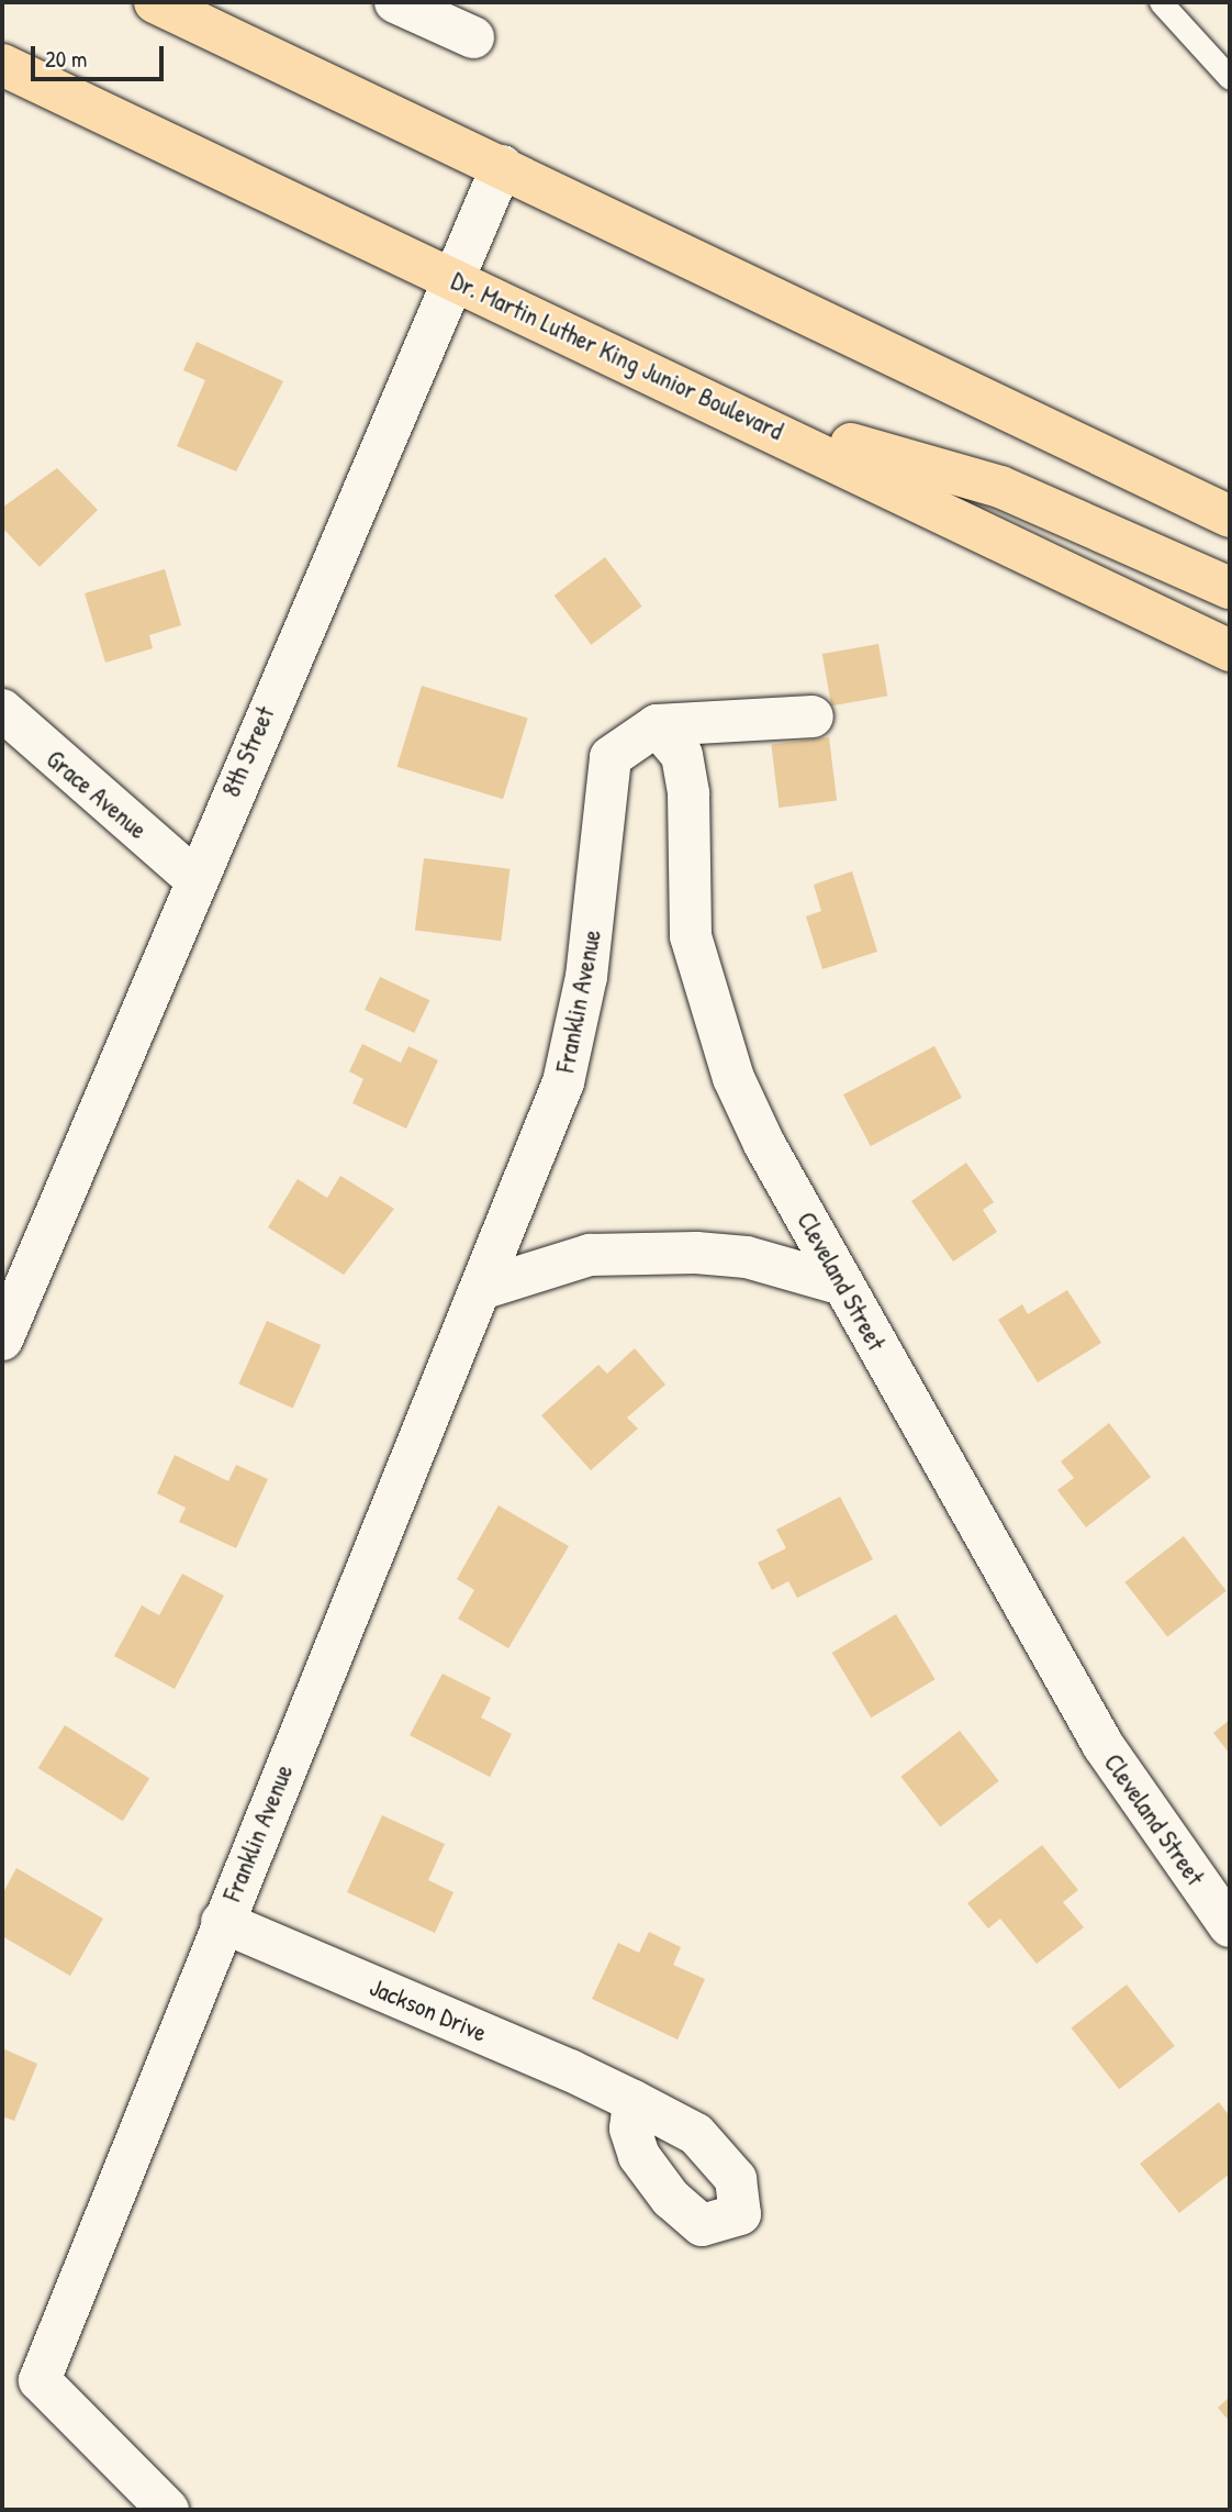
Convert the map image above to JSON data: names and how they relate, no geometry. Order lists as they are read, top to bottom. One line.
{"streets":{"main road":["Dr. Martin Luther King Junior Boulevard"],"street":["8th Street","Grace Avenue","Franklin Avenue","Cleveland Street","Jackson Drive"]},"crossings":[["Dr. Martin Luther King Junior Boulevard","8th Street"],["8th Street","Grace Avenue"],["Franklin Avenue","Cleveland Street"],["Franklin Avenue","Jackson Drive"]],"scale_bar":"20 m"}
